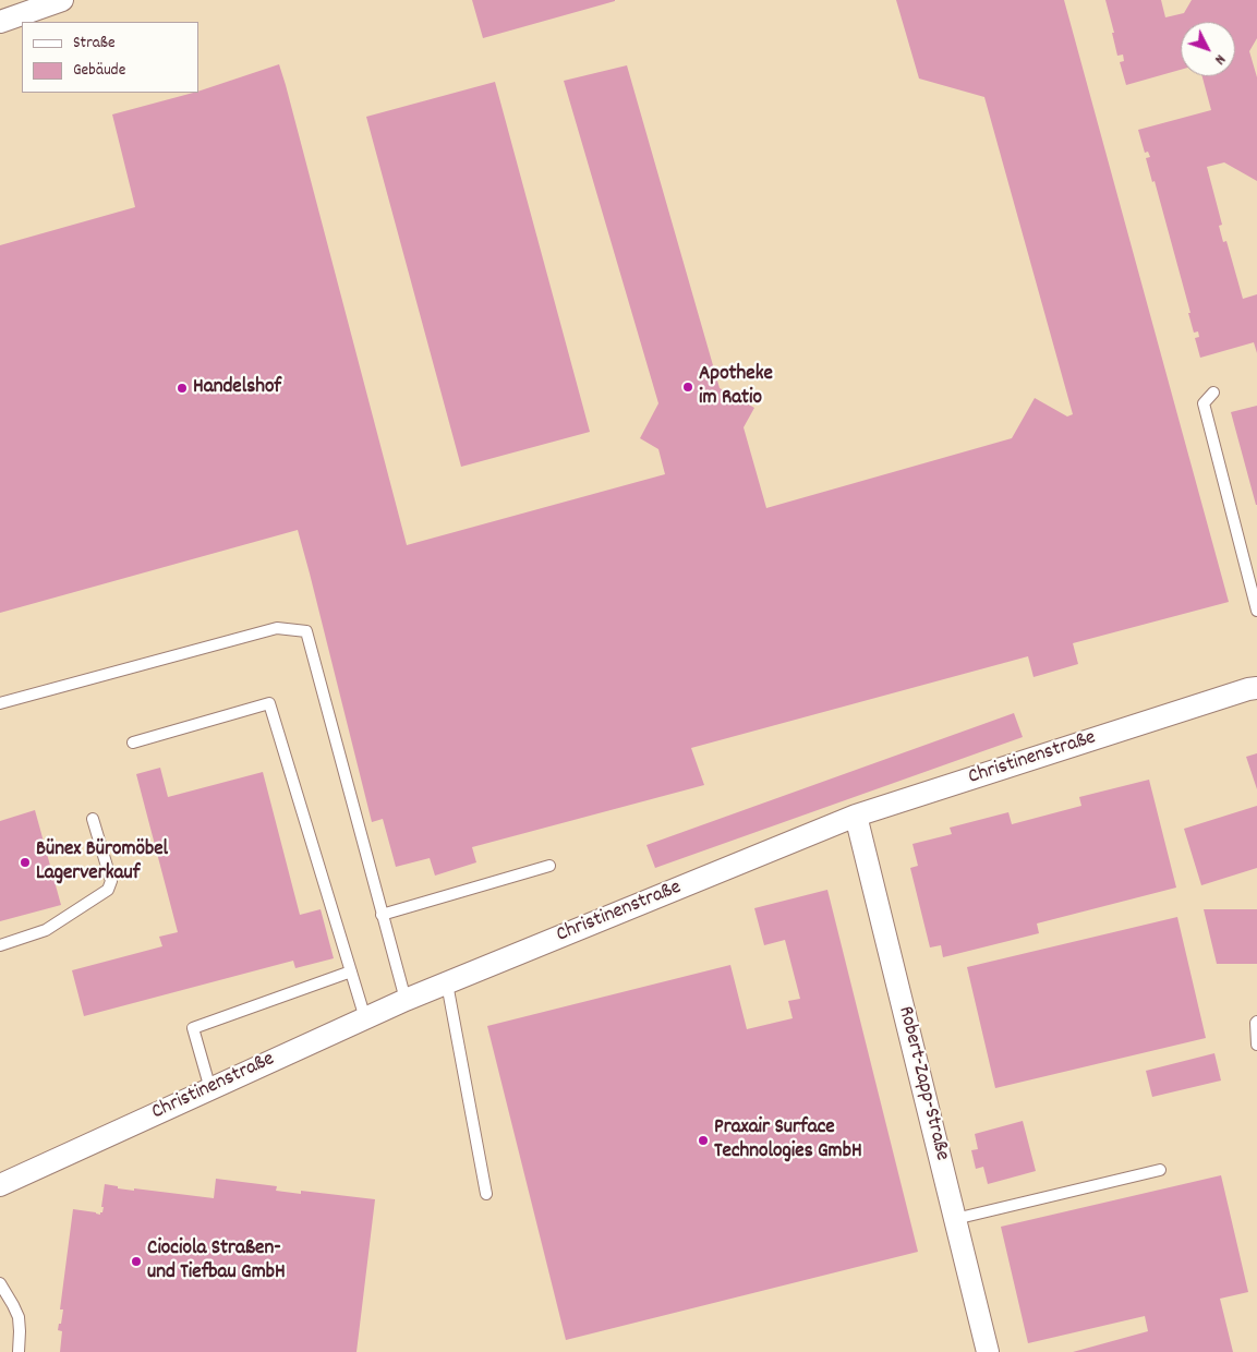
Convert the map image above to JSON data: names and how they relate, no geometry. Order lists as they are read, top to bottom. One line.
{"streets":{"street":["Christinenstraße","Robert-Zapp-Straße"]},"crossings":[["Christinenstraße","Robert-Zapp-Straße"]],"places":["Apotheke im Ratio","Handelshof","Bünex Büromöbel Lagerverkauf","Praxair Surface Technologies GmbH","Ciociola Straßen- und Tiefbau GmbH"],"legend":["Straße","Gebäude"],"north":"bottom right"}
